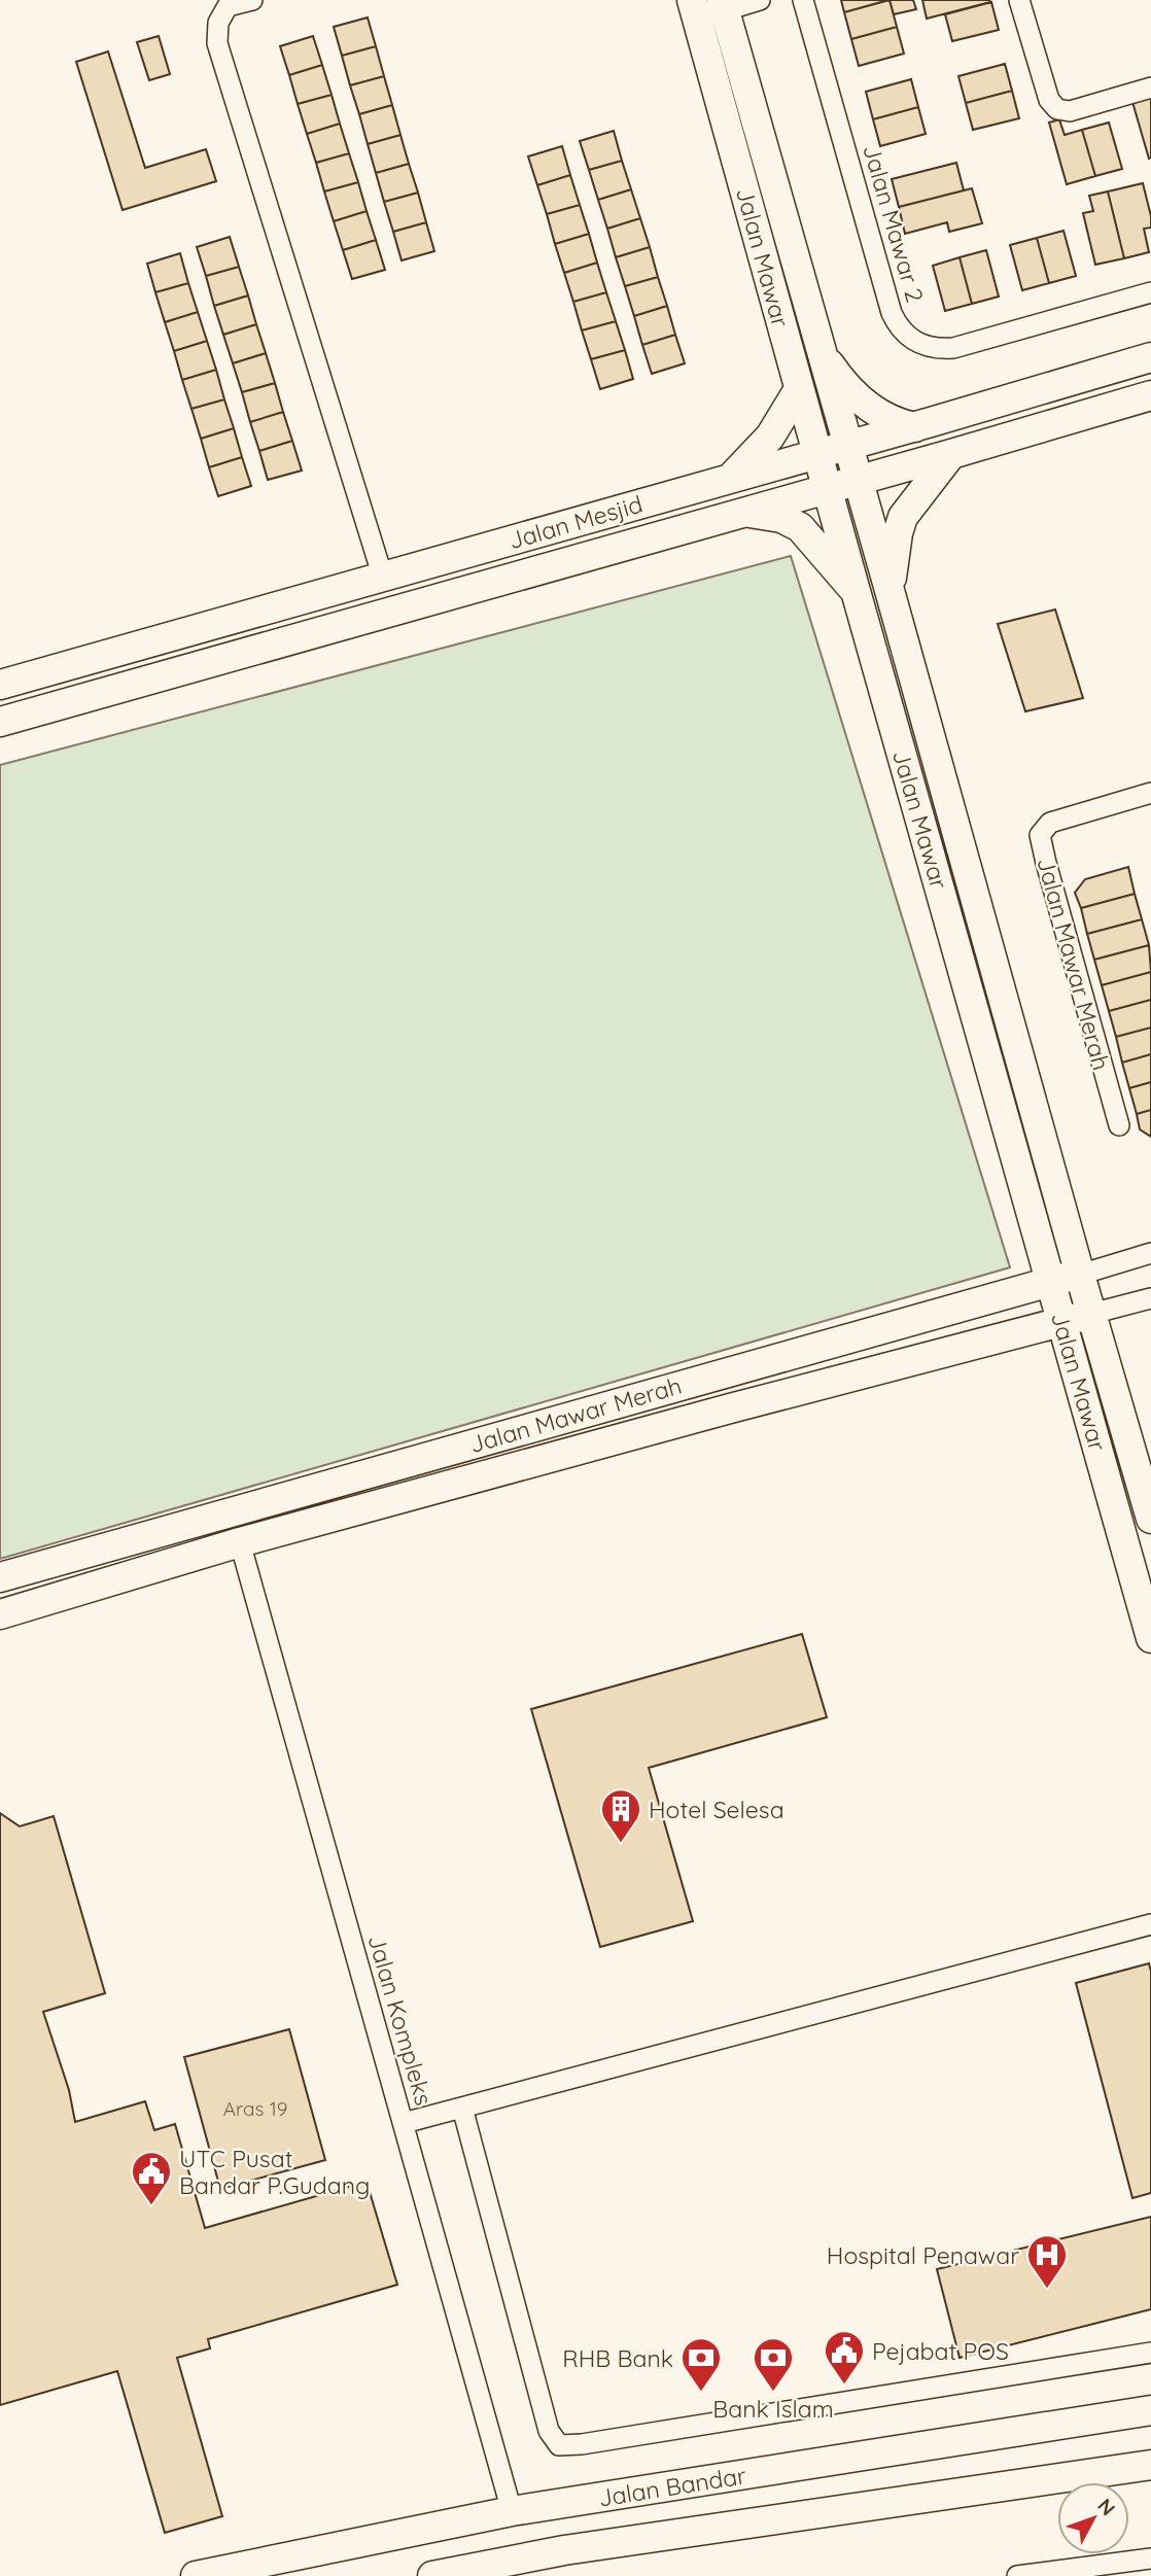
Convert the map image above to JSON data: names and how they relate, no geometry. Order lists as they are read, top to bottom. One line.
{"streets":{"street":["Jalan Mawar 2","Jalan Mawar","Jalan Mesjid","Jalan Mawar Merah","Jalan Kompleks","Jalan Bandar"]},"crossings":[["Jalan Mawar","Jalan Mesjid"],["Jalan Mawar","Jalan Mawar Merah"],["Jalan Mawar Merah","Jalan Kompleks"],["Jalan Kompleks","Jalan Bandar"]],"places":{"building":["Hotel Selesa"],"public building":["UTC Pusat Bandar P.Gudang","Pejabat POS"],"hospital":["Hospital Penawar"],"bank":["RHB Bank","Bank Islam"]},"house_numbers":["Aras 19"],"north":"top right"}
